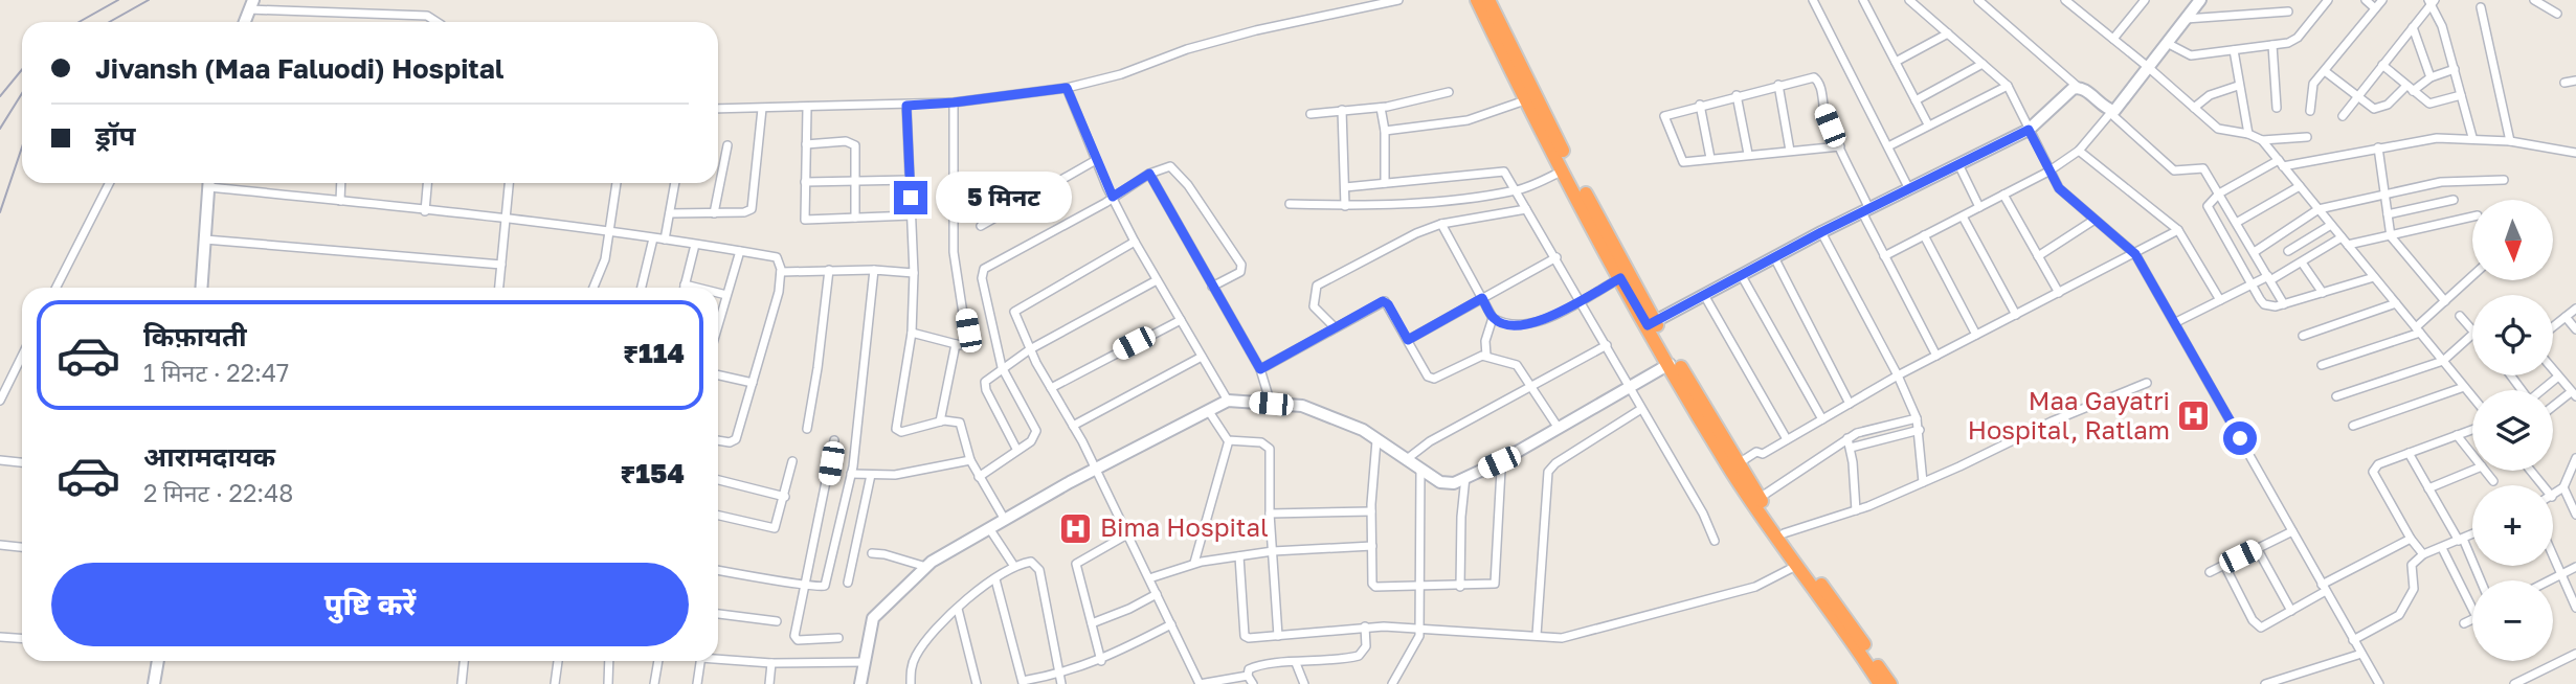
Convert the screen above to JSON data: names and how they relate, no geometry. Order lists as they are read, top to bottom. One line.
{"places":{"hospital":["Maa Gayatri Hospital, Ratlam","Bima Hospital"]},"north":"bottom","page":{"banner":["Jivansh (Maa Faluodi) Hospital","ड्रॉप"],"bubble":"5 मिनट","map_buttons":["+","−"],"list":[{"name":"किफ़ायती","note":"1 मिनट · 22:47","value":"₹114"},{"name":"आरामदायक","note":"2 मिनट · 22:48","value":"₹154"}],"buttons":"पुष्टि करें"}}
